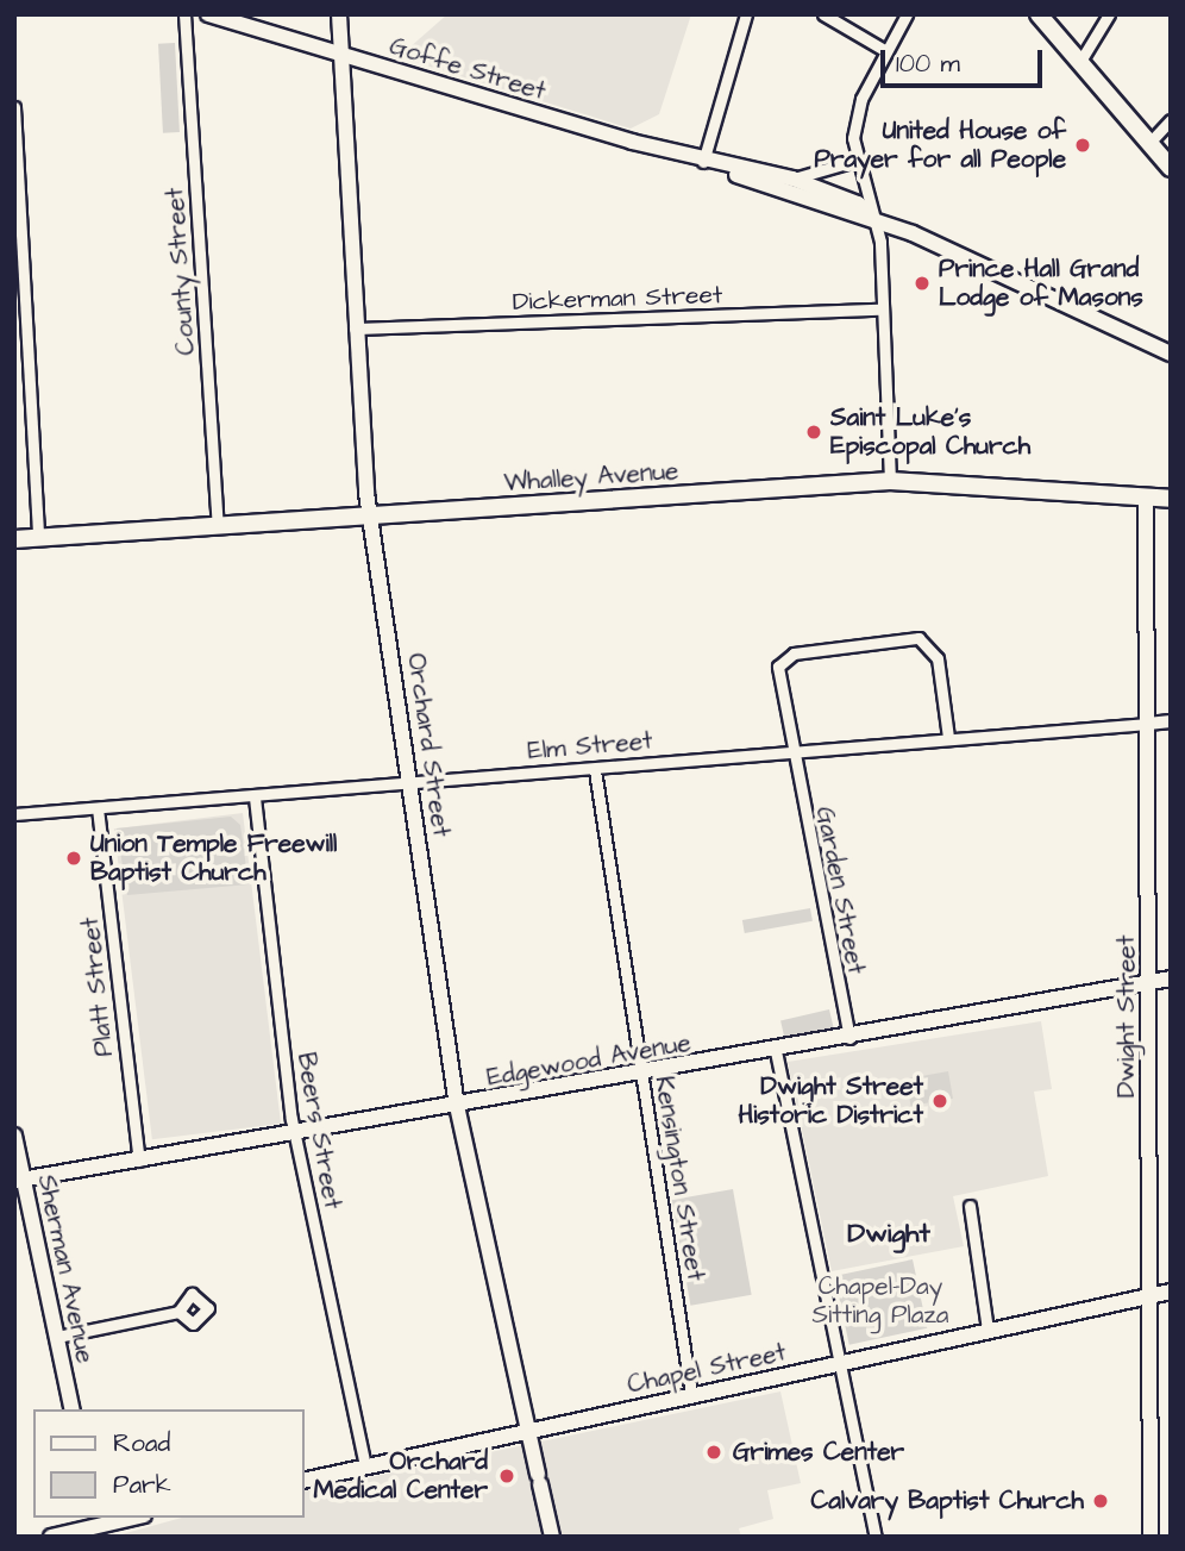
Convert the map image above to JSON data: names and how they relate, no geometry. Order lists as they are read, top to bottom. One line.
{"streets":{"main road":["Goffe Street","Whalley Avenue","Orchard Street","Dwight Street","Edgewood Avenue","Sherman Avenue","Chapel Street"],"street":["County Street","Dickerman Street","Elm Street","Garden Street","Platt Street","Beers Street","Kensington Street"]},"crossings":[["Goffe Street","Orchard Street"],["County Street","Whalley Avenue"],["Dickerman Street","Orchard Street"],["Whalley Avenue","Orchard Street"],["Whalley Avenue","Dwight Street"],["Orchard Street","Elm Street"],["Orchard Street","Edgewood Avenue"],["Orchard Street","Chapel Street"],["Elm Street","Garden Street"],["Elm Street","Platt Street"],["Elm Street","Dwight Street"],["Elm Street","Beers Street"],["Elm Street","Kensington Street"],["Garden Street","Edgewood Avenue"],["Platt Street","Edgewood Avenue"],["Dwight Street","Edgewood Avenue"],["Dwight Street","Chapel Street"],["Edgewood Avenue","Beers Street"],["Edgewood Avenue","Kensington Street"],["Edgewood Avenue","Sherman Avenue"],["Beers Street","Chapel Street"],["Kensington Street","Chapel Street"]],"districts":["Dwight"],"parks":["Chapel-Day Sitting Plaza"],"places":["United House of Prayer for all People","Prince Hall Grand Lodge of Masons","Saint Luke's Episcopal Church","Union Temple Freewill Baptist Church","Dwight Street Historic District","Grimes Center","Orchard Medical Center","Calvary Baptist Church"],"legend":["Road","Park"],"scale_bar":"100 m"}
